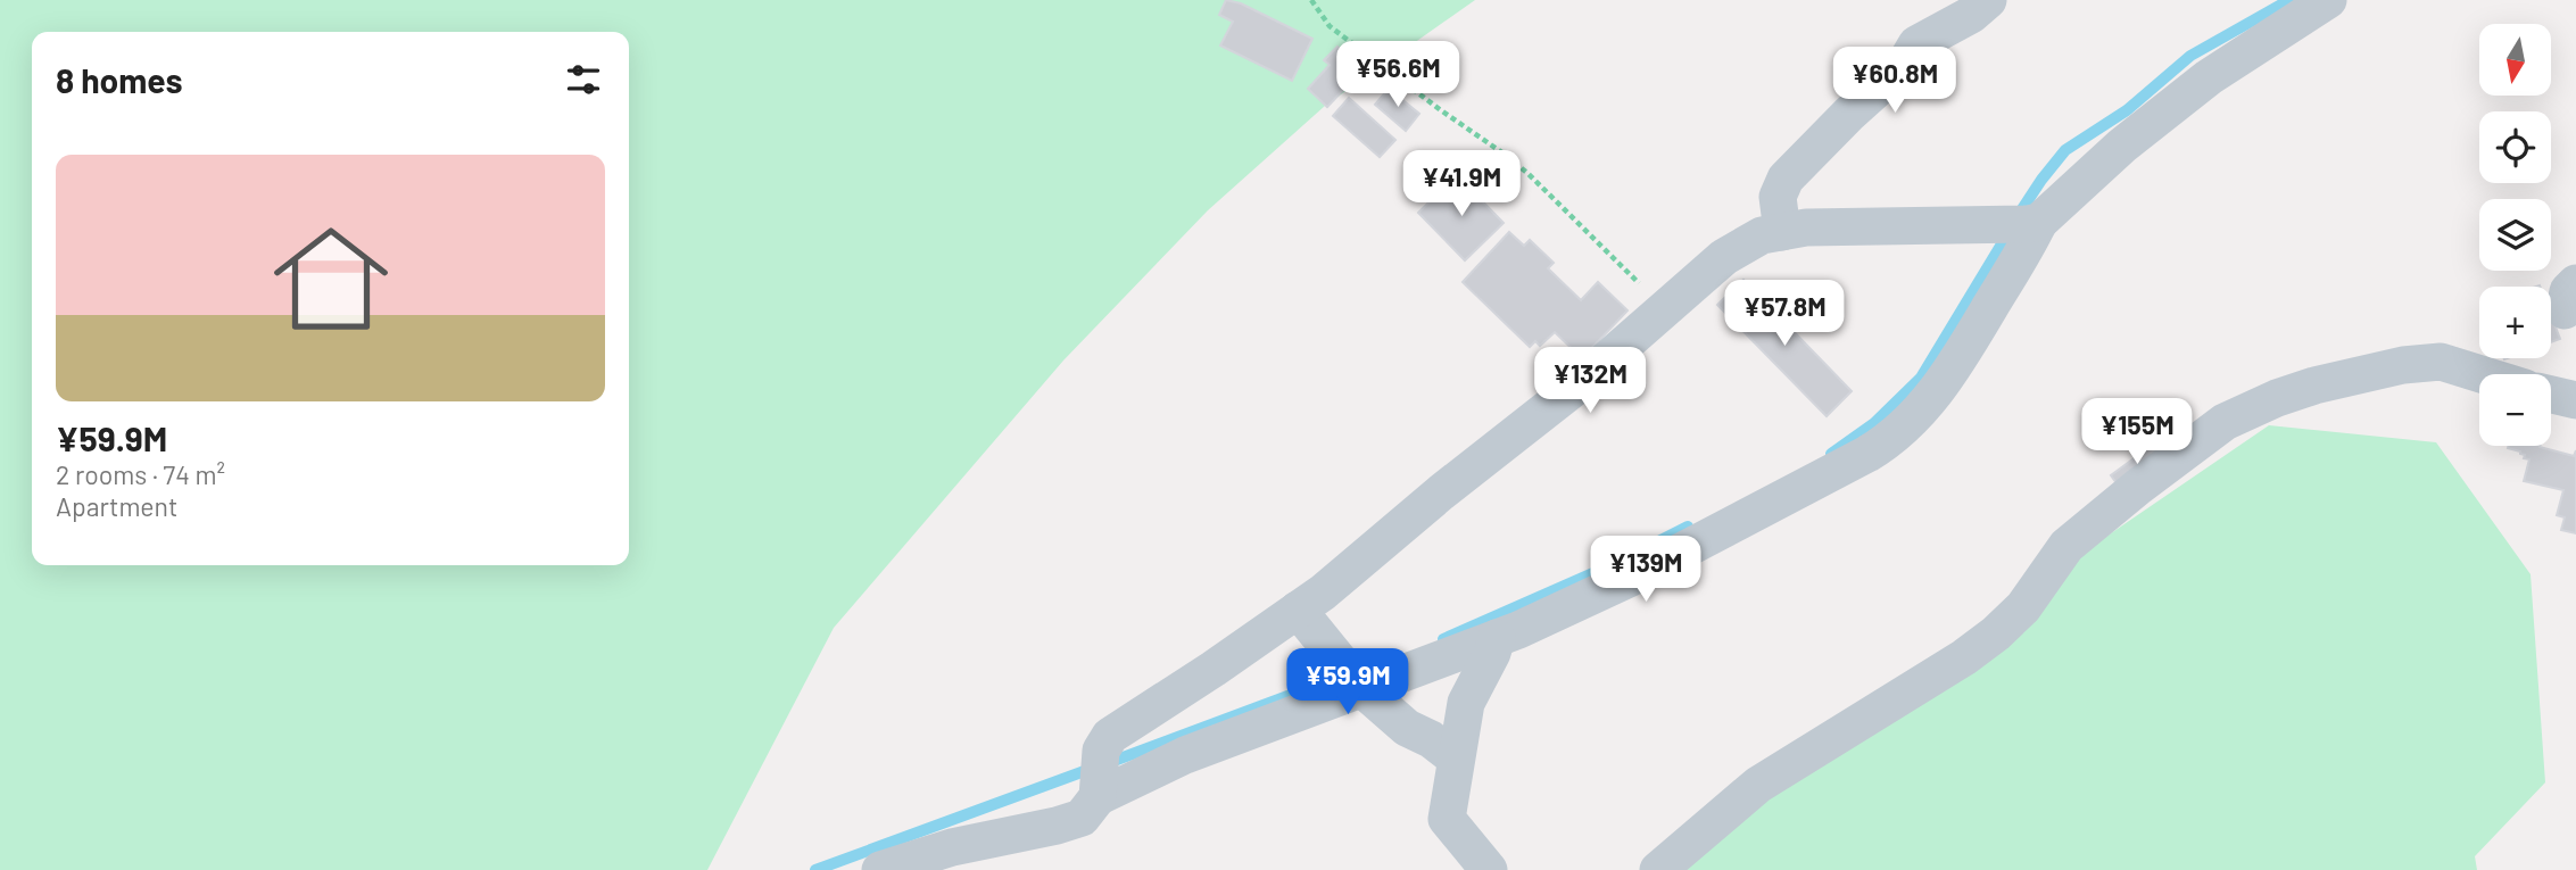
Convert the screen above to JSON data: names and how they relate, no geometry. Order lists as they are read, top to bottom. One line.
{"north":"bottom","page":{"map_buttons":["+","−"],"heading":"8 homes","price":["¥56.6M","¥60.8M","¥41.9M","¥57.8M","¥132M","¥155M","¥139M","¥59.9M"],"list":[{"name":"¥59.9M","note":"2 rooms · 74 m² · Apartment"}]}}
